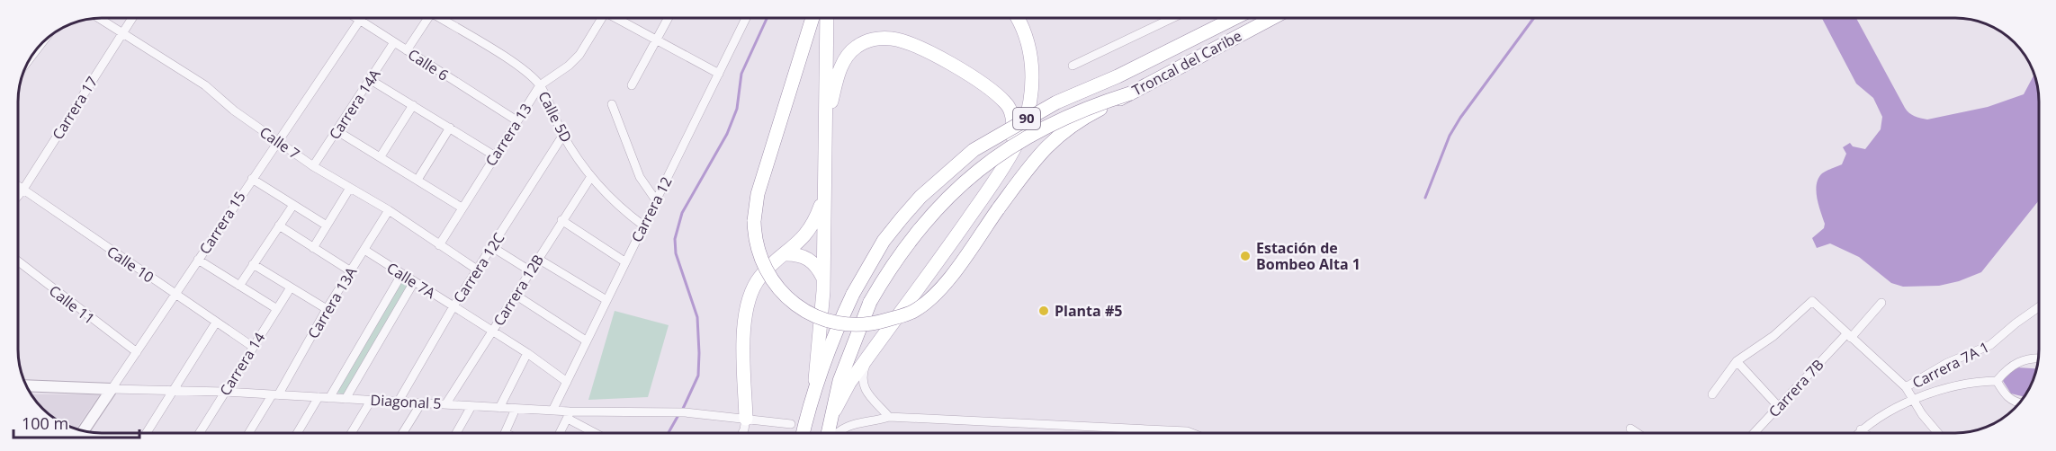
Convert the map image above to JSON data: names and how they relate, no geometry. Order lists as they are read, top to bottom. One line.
{"streets":{"main road":["Troncal del Caribe","90"],"street":["Calle 6","Carrera 14A","Carrera 17","Calle 5D","Carrera 13","Calle 7","Carrera 12","Carrera 15","Calle 10","Carrera 12C","Calle 7A","Carrera 12B","Carrera 13A","Calle 11","Carrera 14","Carrera 7A 1","Carrera 7B","Diagonal 5"]},"crossings":[["Troncal del Caribe","90"],["Calle 6","Carrera 14A"],["Calle 6","Carrera 13"],["Calle 6","Carrera 15"],["Carrera 14A","Calle 7"],["Carrera 17","Calle 7"],["Carrera 17","Calle 10"],["Calle 5D","Carrera 13"],["Calle 5D","Carrera 12"],["Calle 5D","Carrera 12C"],["Calle 5D","Carrera 12B"],["Carrera 13","Calle 7"],["Calle 7","Carrera 15"],["Calle 7","Carrera 12C"],["Calle 7","Carrera 13A"],["Carrera 12","Calle 7A"],["Carrera 12","Diagonal 5"],["Carrera 15","Calle 10"],["Carrera 15","Calle 11"],["Carrera 15","Diagonal 5"],["Calle 10","Carrera 14"],["Carrera 12C","Calle 7A"],["Carrera 12C","Diagonal 5"],["Calle 7A","Carrera 12B"],["Calle 7A","Carrera 13A"],["Carrera 12B","Diagonal 5"],["Carrera 13A","Diagonal 5"],["Carrera 14","Diagonal 5"]],"places":["Estación de Bombeo Alta 1","Planta #5"],"scale_bar":"100 m"}
